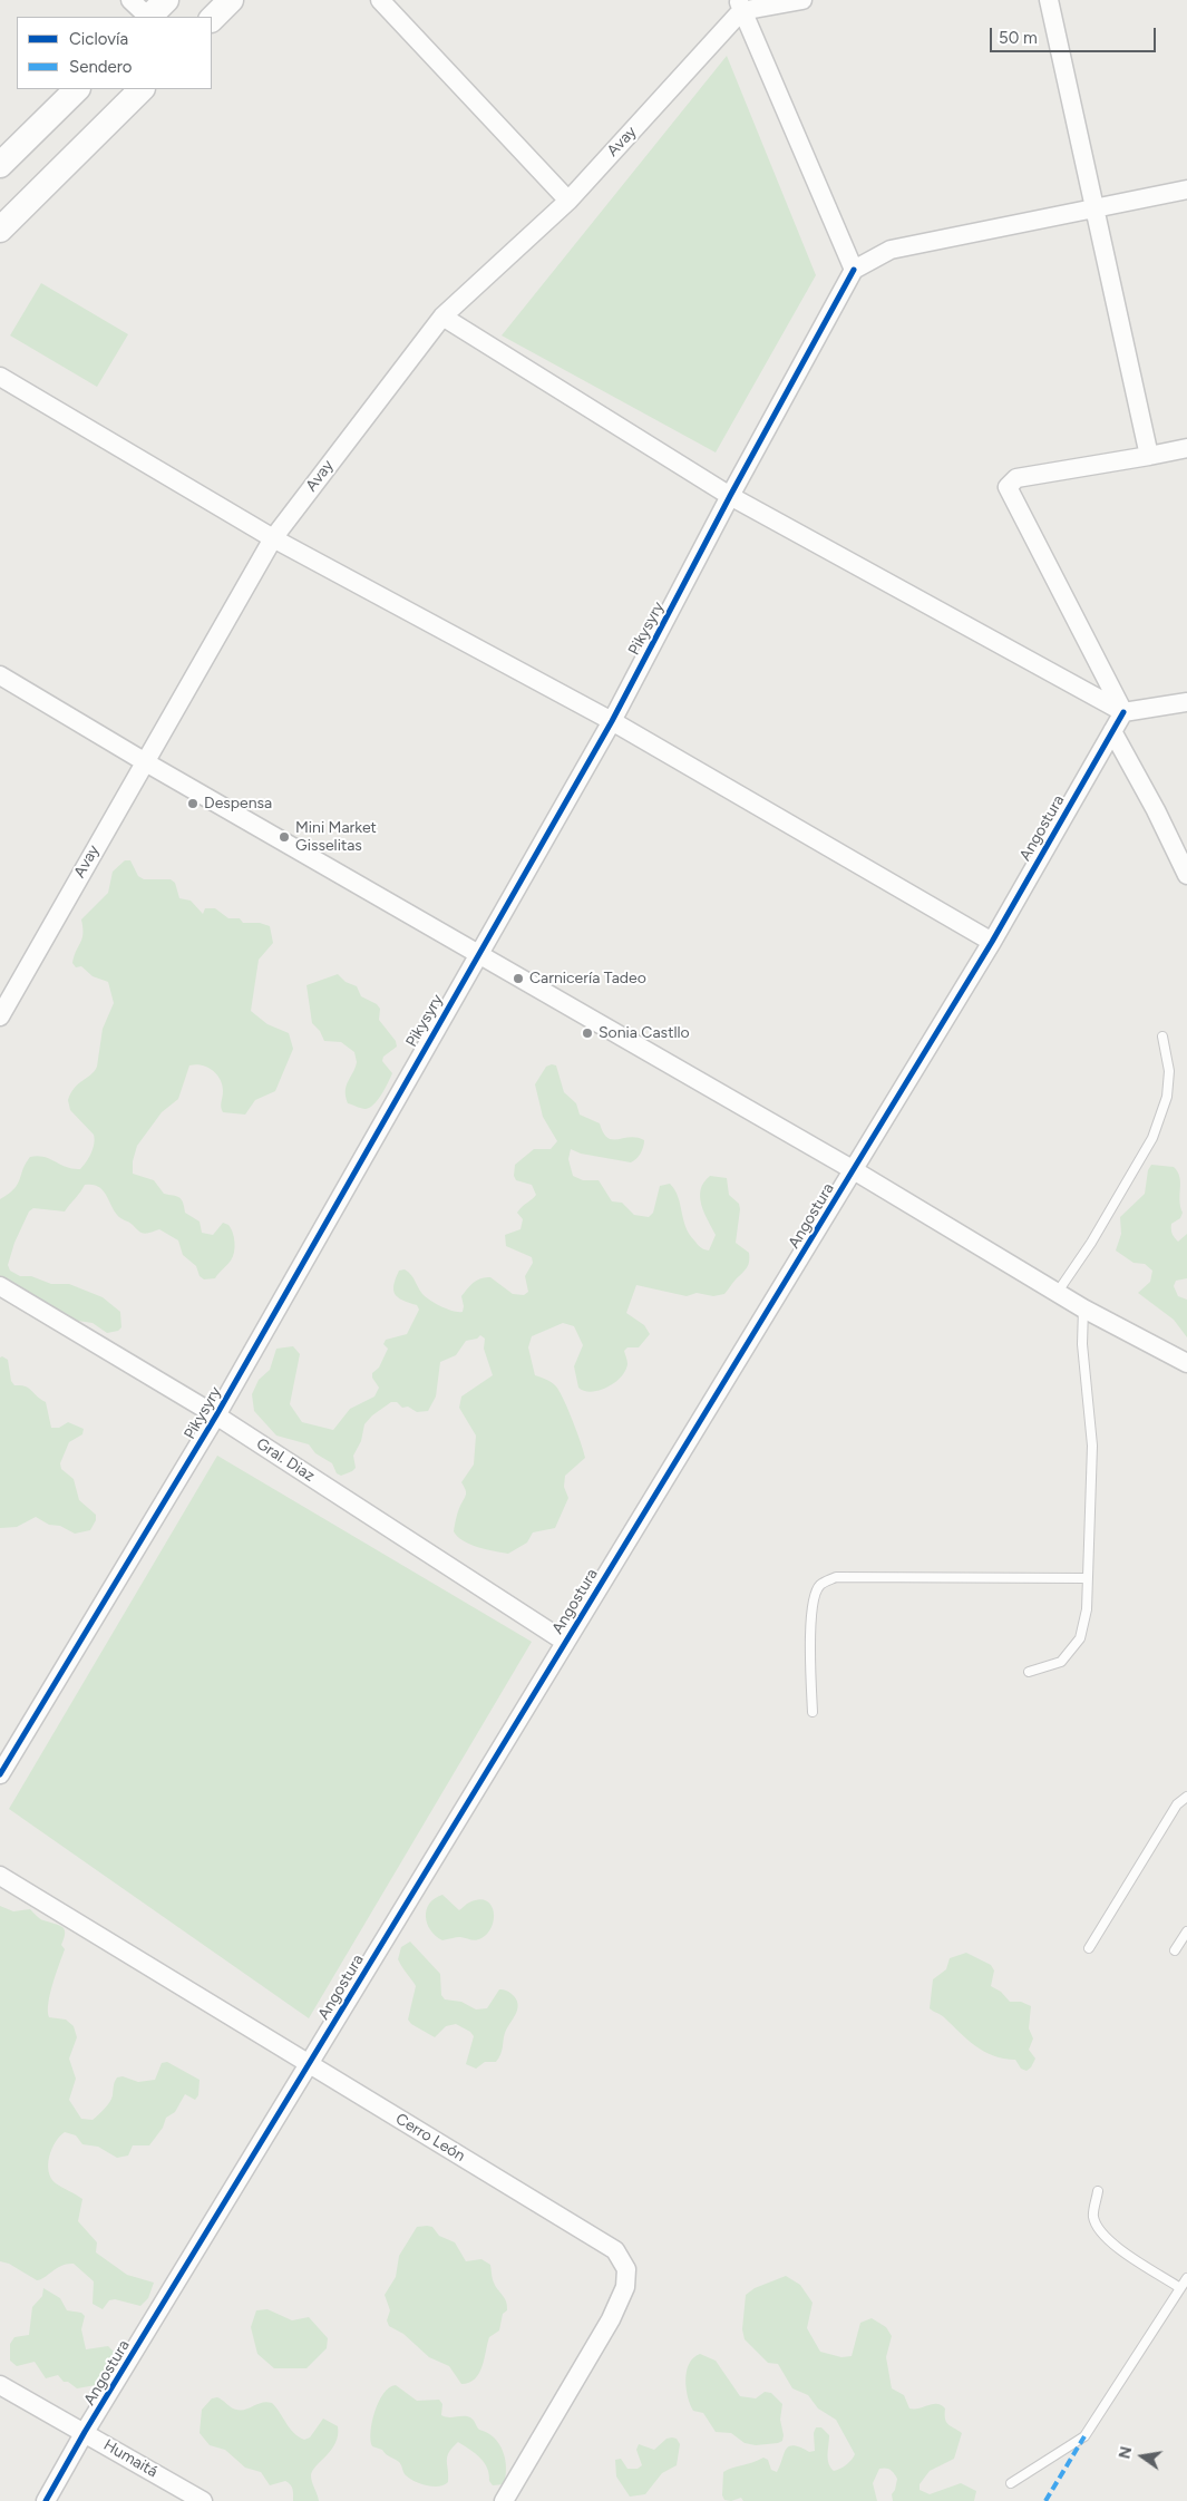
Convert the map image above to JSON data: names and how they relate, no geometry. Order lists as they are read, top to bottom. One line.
{"streets":{"street":["Avay","Pikysyry","Angostura","Gral. Diaz","Cerro León","Humaitá"]},"crossings":[["Pikysyry","Gral. Diaz"],["Angostura","Gral. Diaz"],["Angostura","Cerro León"],["Angostura","Humaitá"]],"places":["Despensa","Mini Market Gisselitas","Carnicería Tadeo","Sonia Castllo"],"legend":["Ciclovía","Sendero"],"scale_bar":"50 m","north":"left"}
